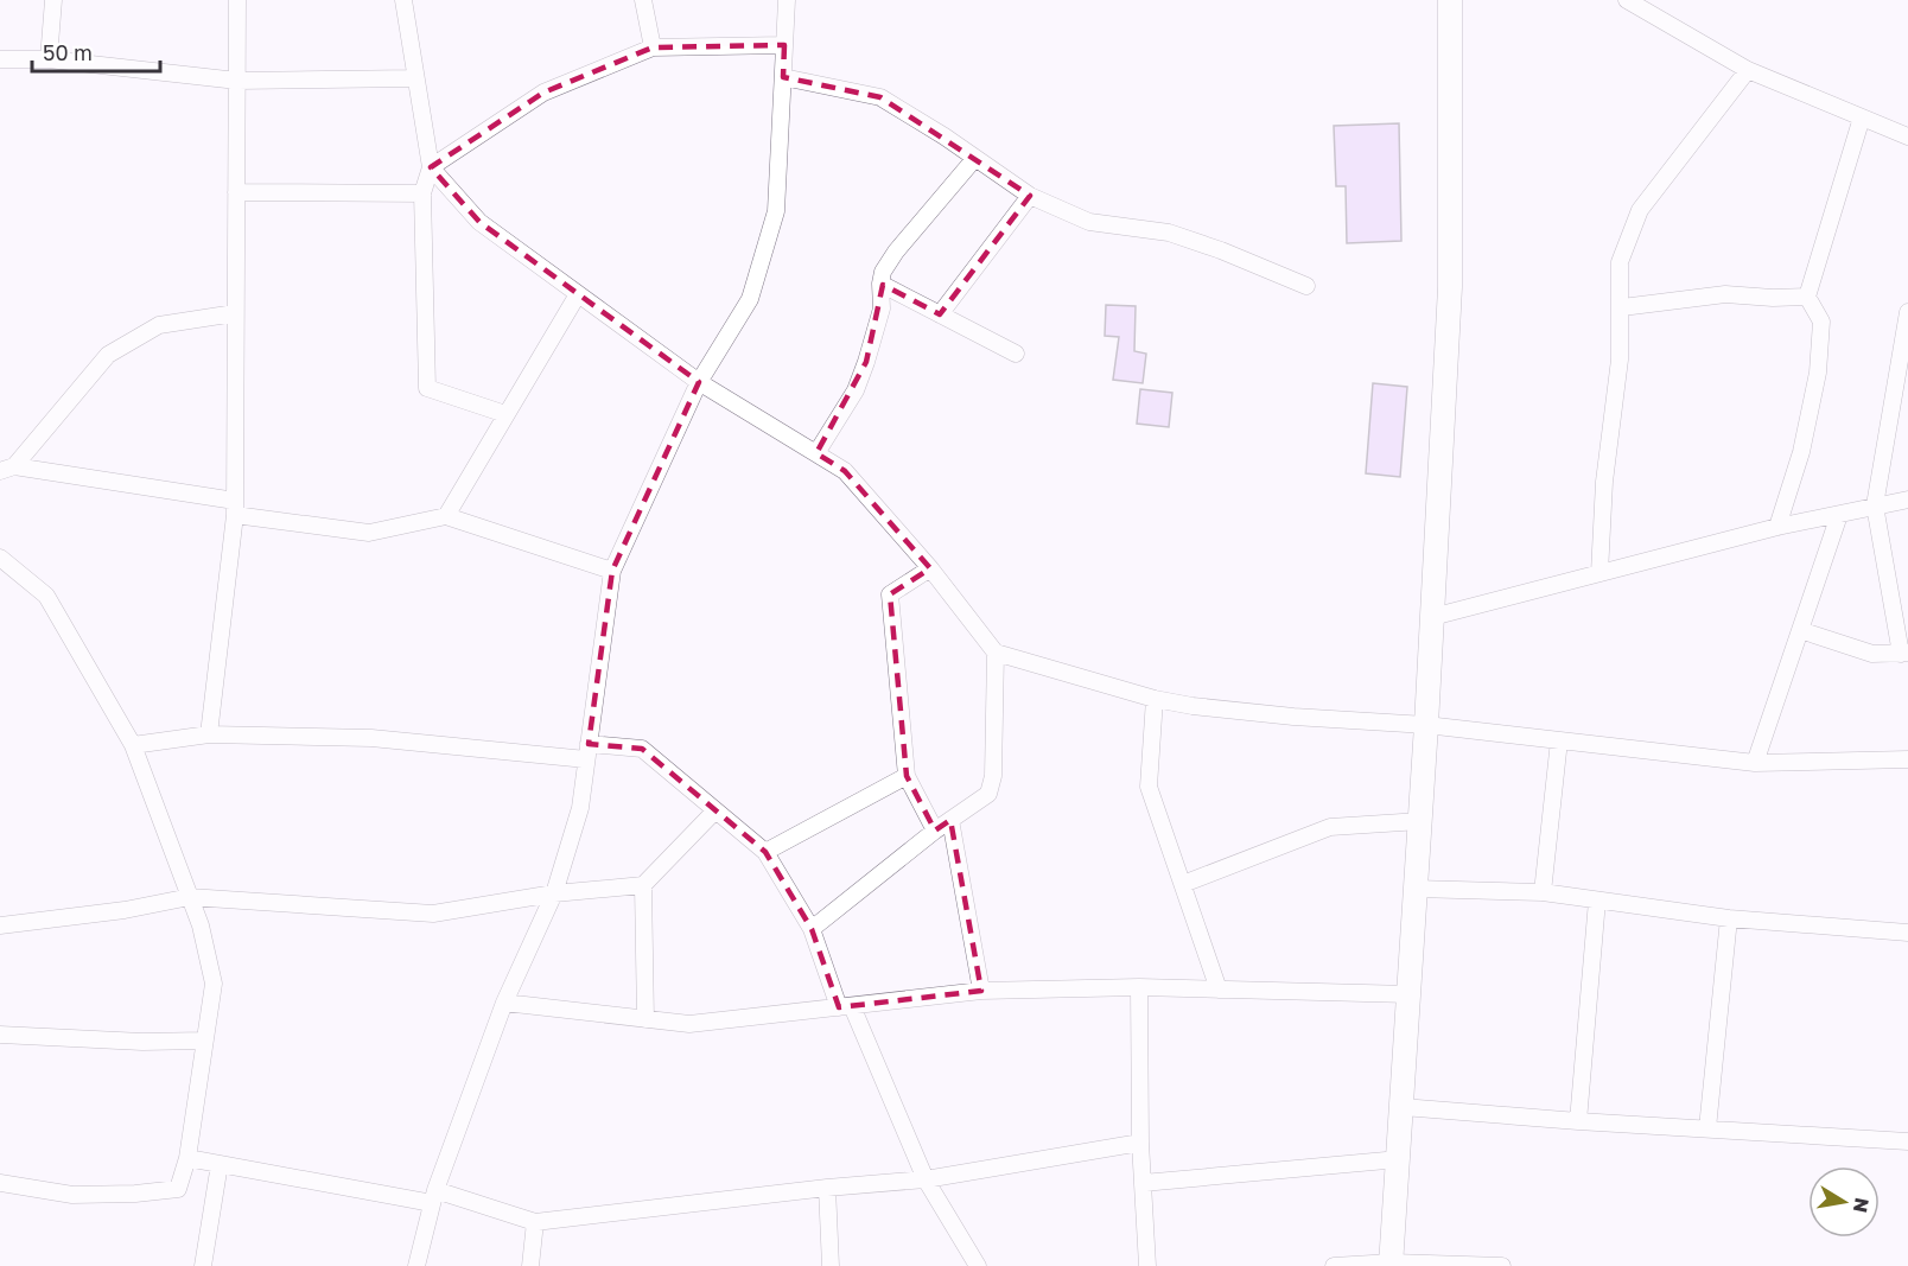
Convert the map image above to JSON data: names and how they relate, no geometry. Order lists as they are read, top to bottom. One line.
{"scale_bar":"50 m","north":"right"}
